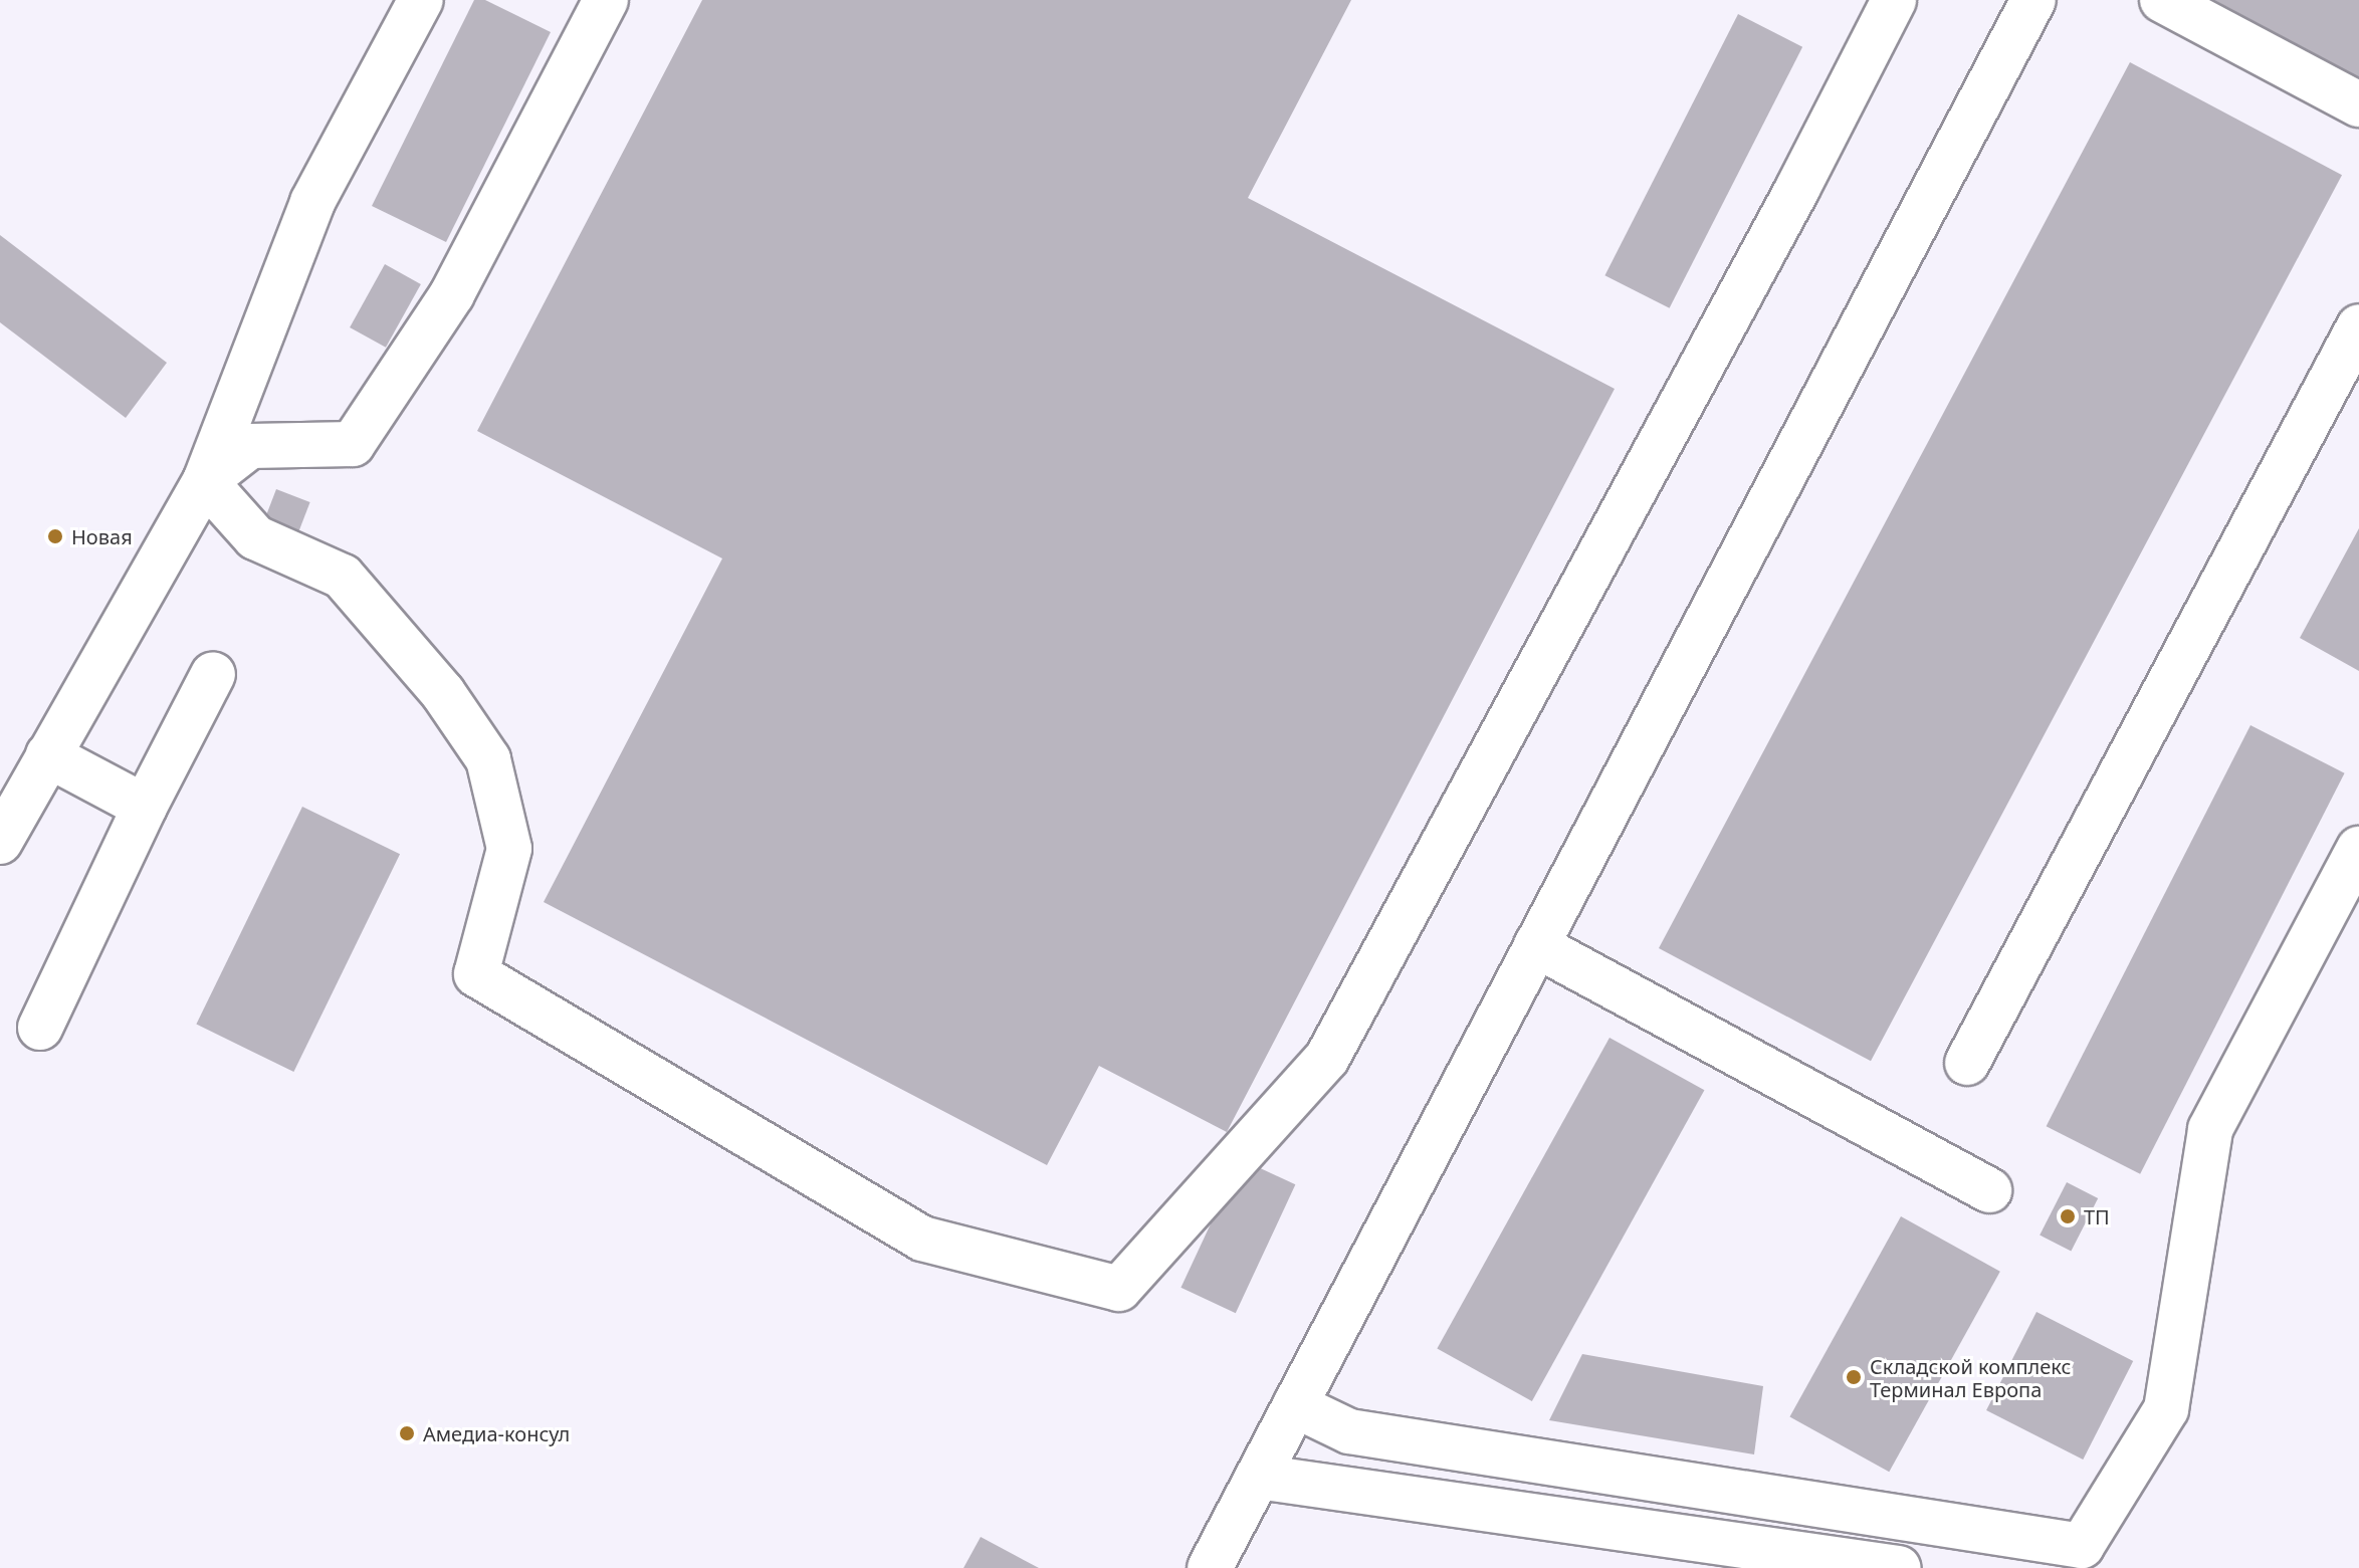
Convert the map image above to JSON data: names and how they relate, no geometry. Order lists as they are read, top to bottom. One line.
{"places":["Новая","ТП","Складской комплекс Терминал Европа","Амедиа-консул"]}
